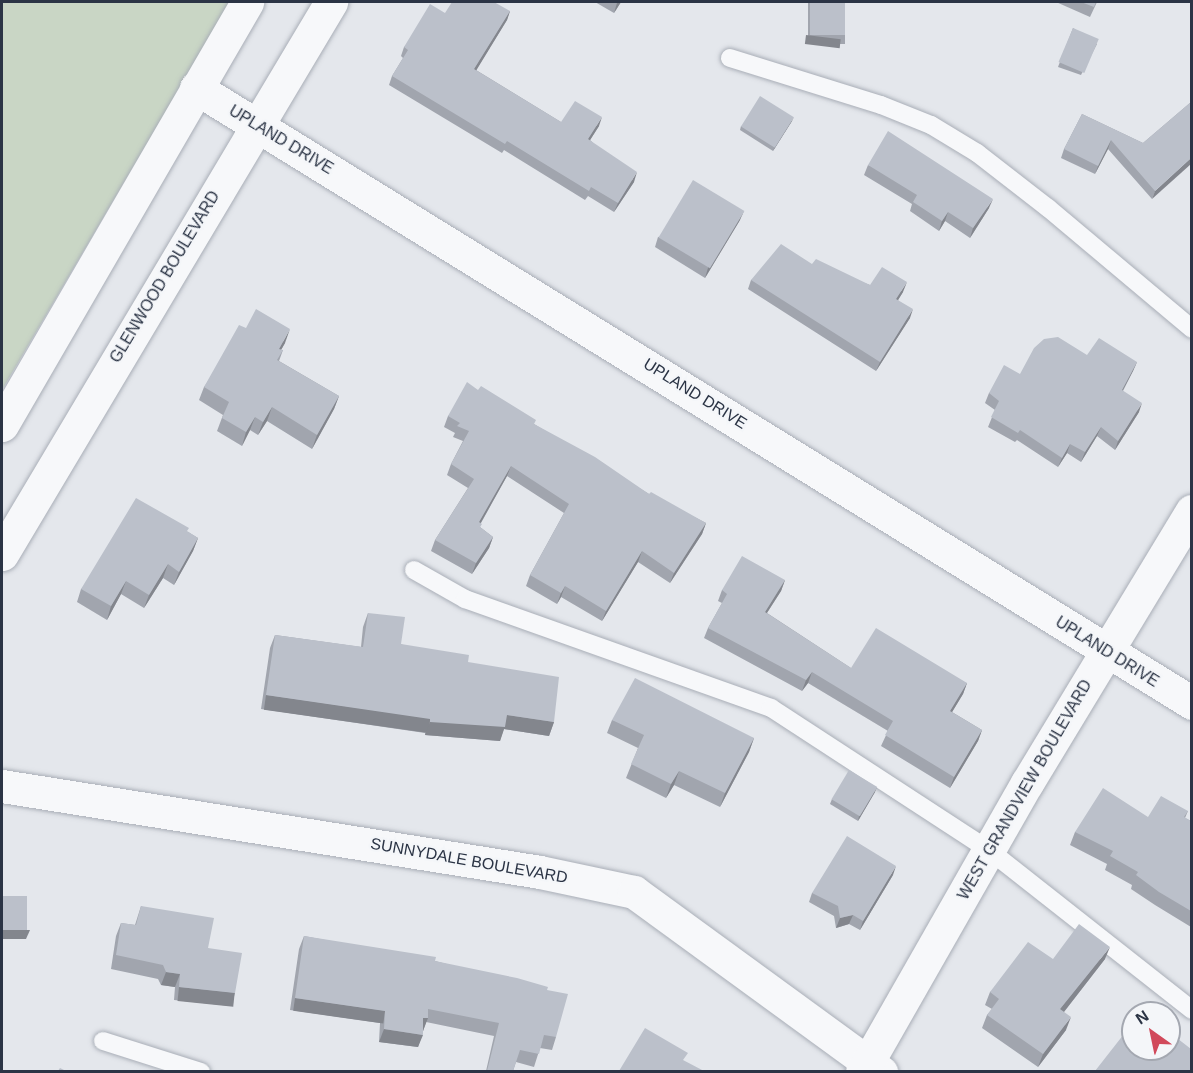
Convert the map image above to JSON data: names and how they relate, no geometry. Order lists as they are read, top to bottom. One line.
{"streets":{"street":["UPLAND DRIVE","GLENWOOD BOULEVARD","WEST GRANDVIEW BOULEVARD","SUNNYDALE BOULEVARD"]},"crossings":[["UPLAND DRIVE","GLENWOOD BOULEVARD"],["UPLAND DRIVE","WEST GRANDVIEW BOULEVARD"],["WEST GRANDVIEW BOULEVARD","SUNNYDALE BOULEVARD"]],"north":"top left"}
